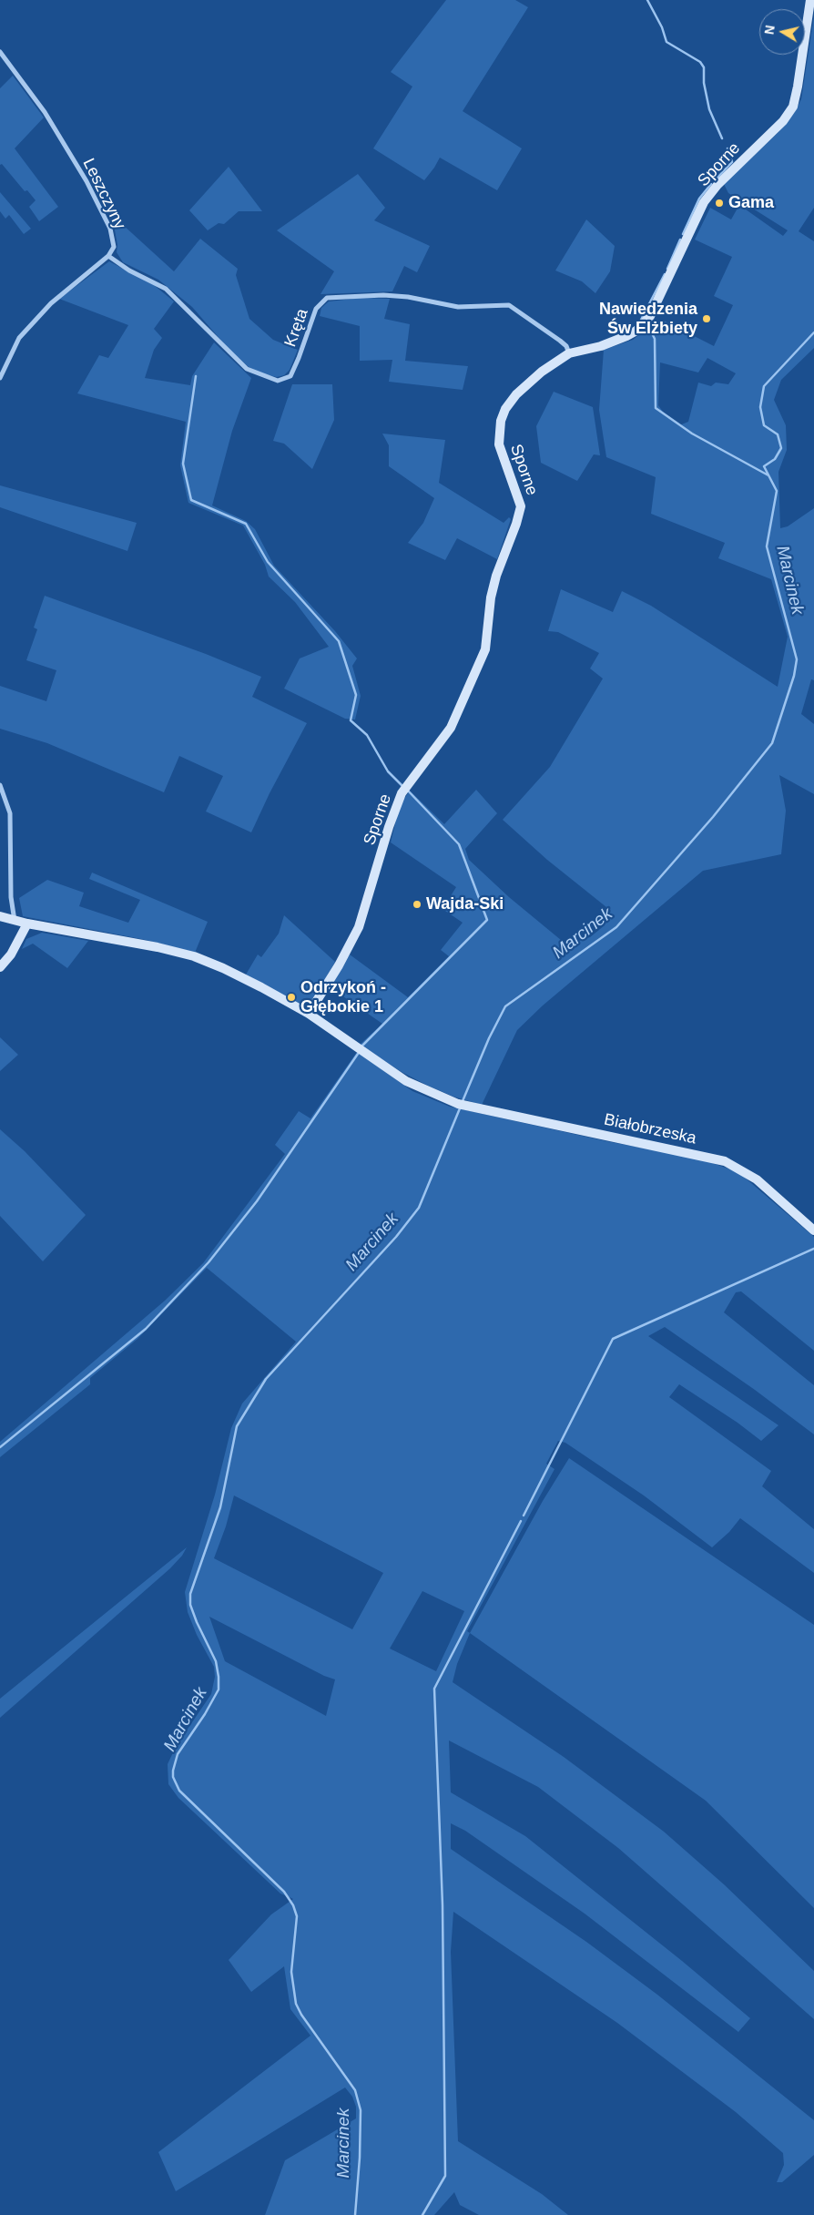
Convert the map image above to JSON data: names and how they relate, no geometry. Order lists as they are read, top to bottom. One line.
{"streets":{"street":["Sporne","Leszczyny","Kręta","Białobrzeska"]},"crossings":[["Sporne","Kręta"],["Sporne","Białobrzeska"],["Leszczyny","Kręta"]],"water":["Marcinek"],"places":["Gama","Nawiedzenia Św Elżbiety","Wajda-Ski","Odrzykoń - Głębokie 1"],"north":"left"}
